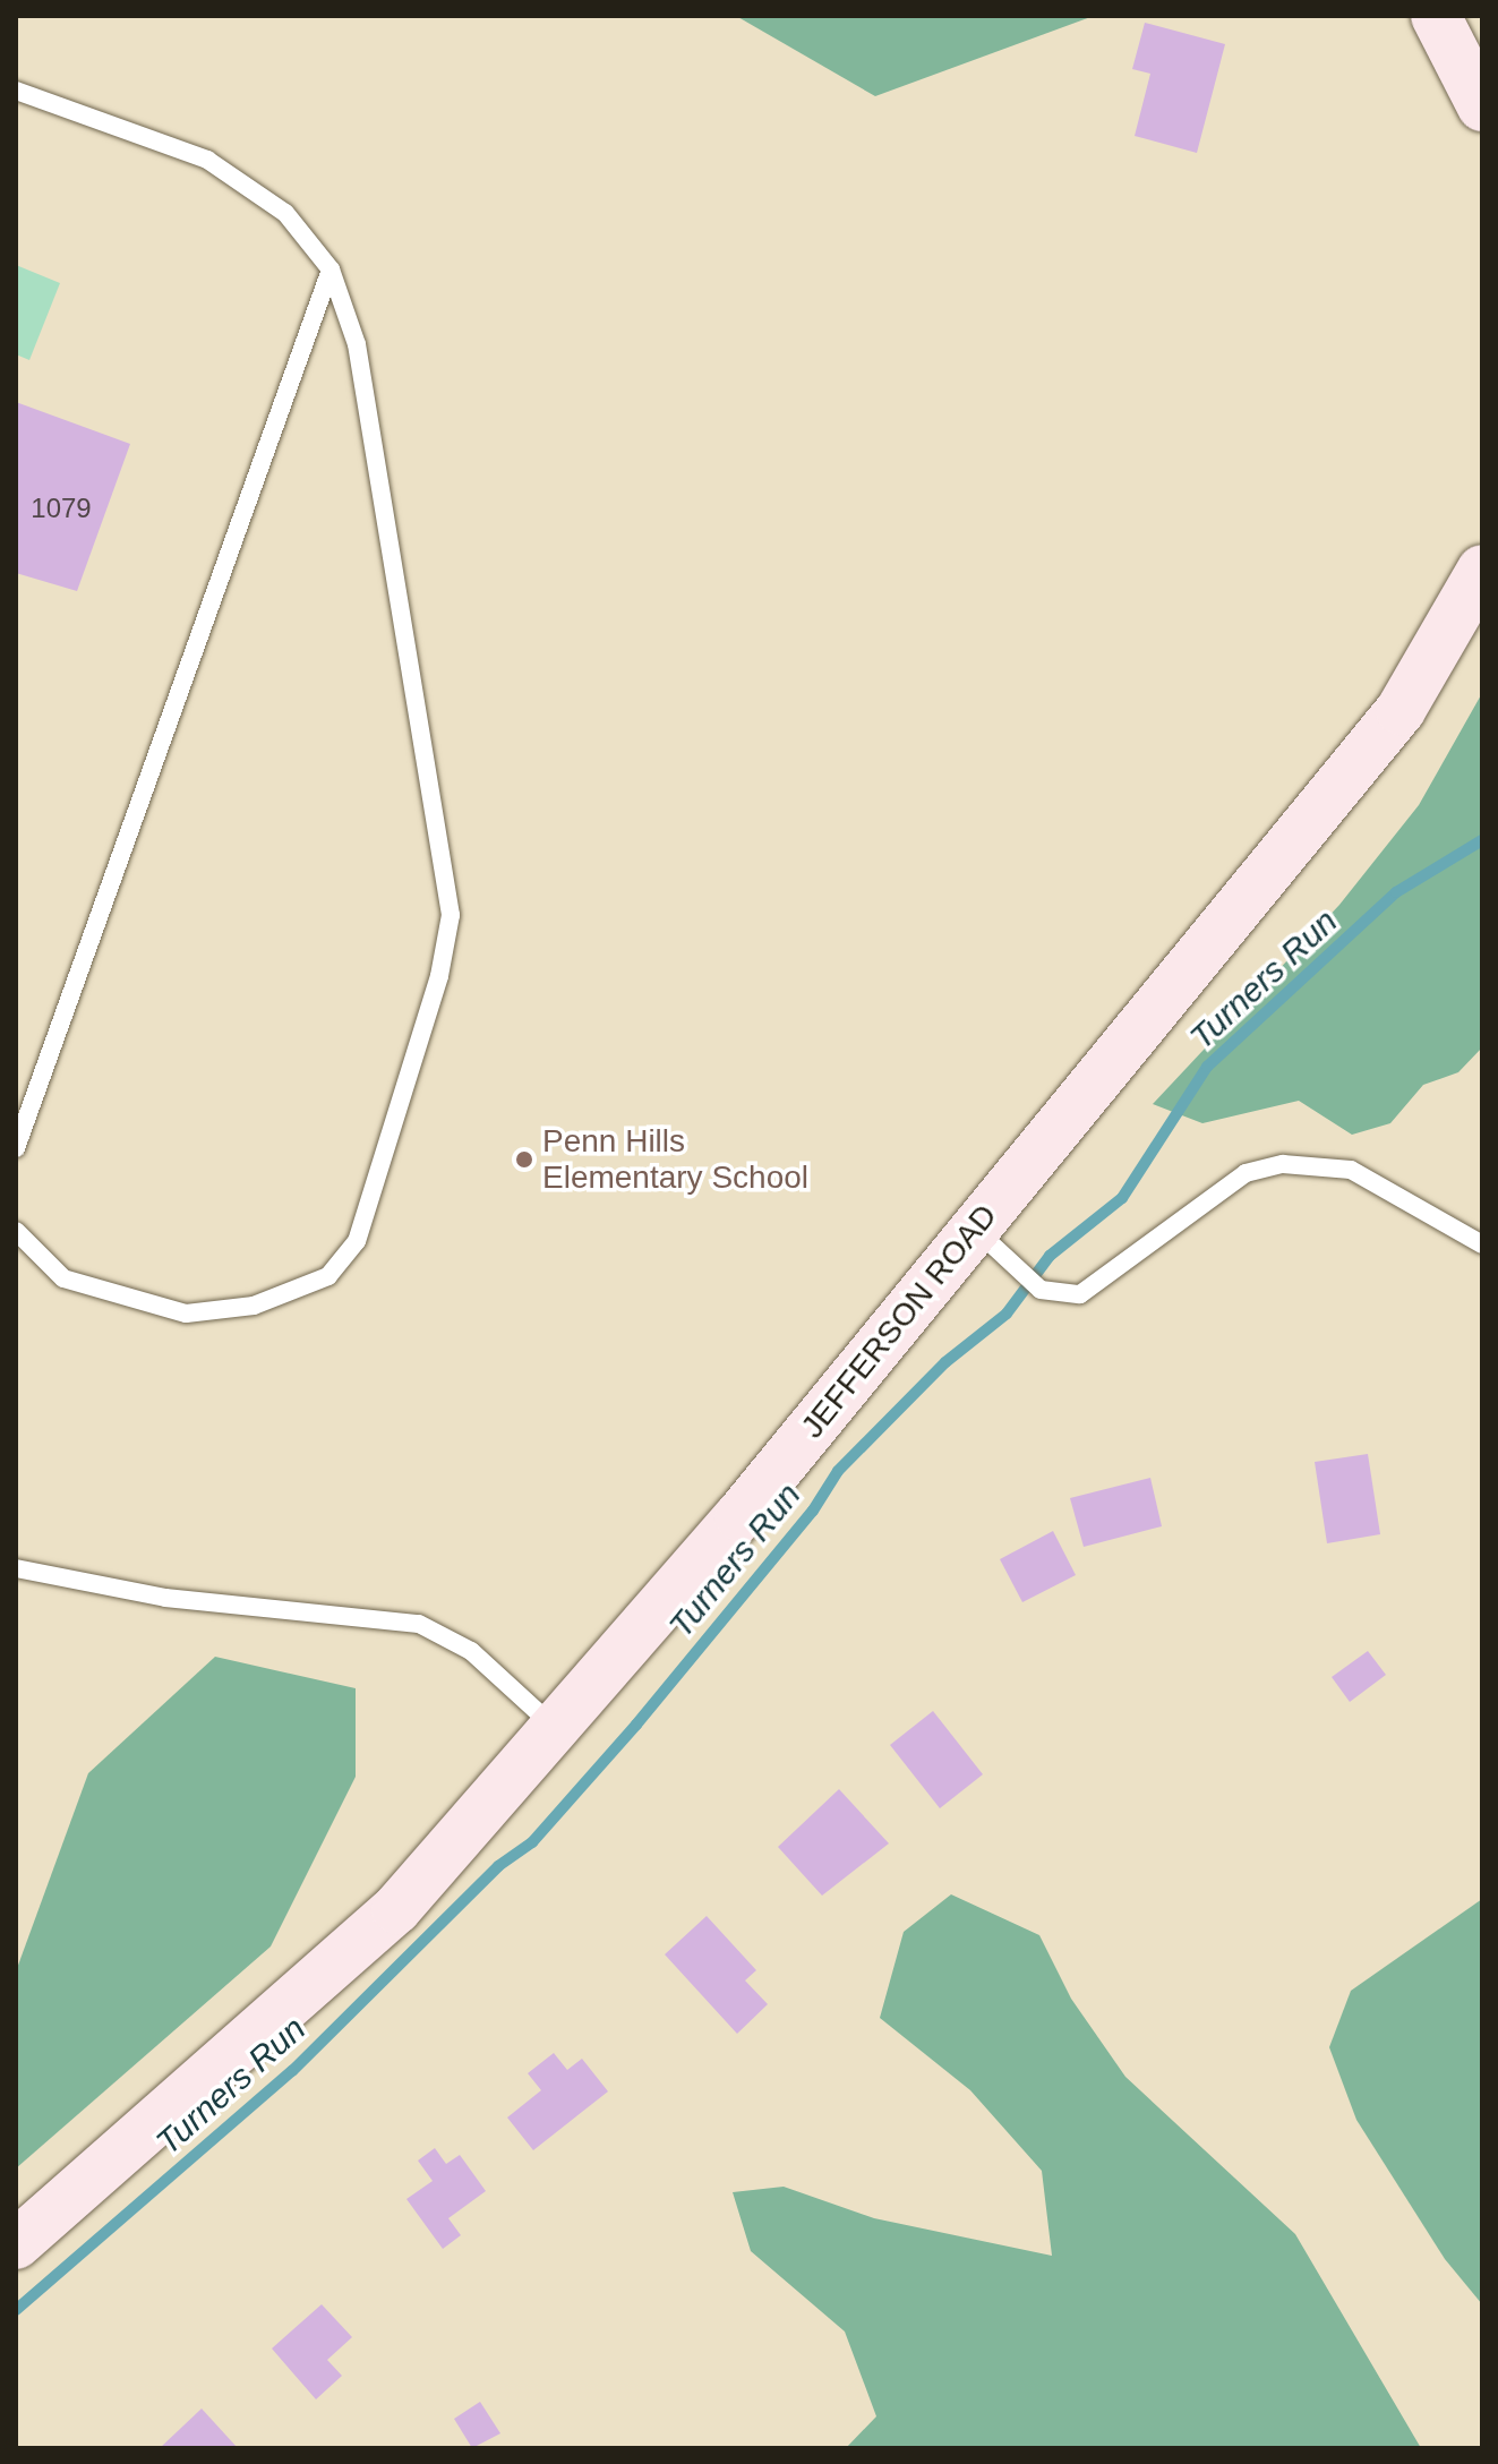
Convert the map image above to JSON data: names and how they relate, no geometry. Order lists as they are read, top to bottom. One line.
{"streets":{"street":["JEFFERSON ROAD"]},"water":["Turners Run"],"places":["Penn Hills Elementary School"],"house_numbers":["1079"]}
